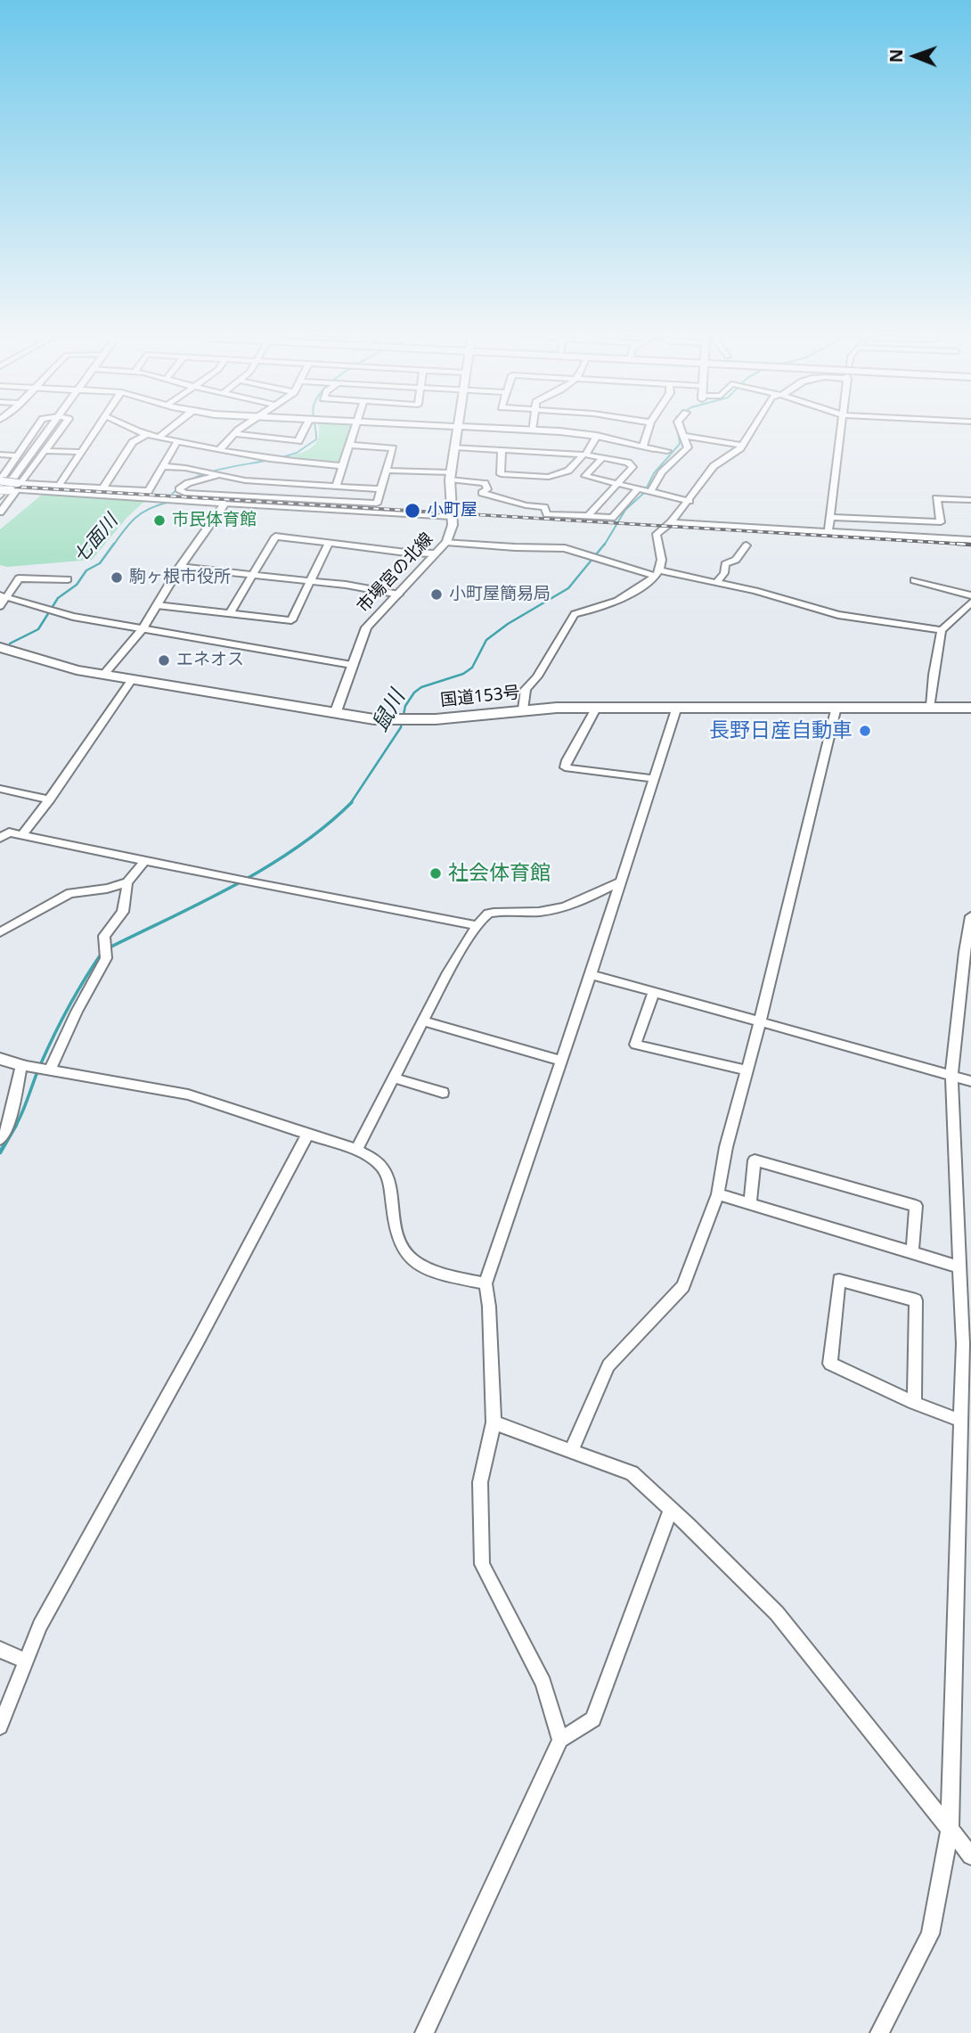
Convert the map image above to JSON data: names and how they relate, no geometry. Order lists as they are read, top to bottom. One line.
{"streets":{"highway":["国道153号"],"street":["市場宮の北線"]},"crossings":[["市場宮の北線","国道153号"]],"water":["七面川","鼠川"],"places":["小町屋","市民体育館","駒ヶ根市役所","小町屋簡易局","エネオス","長野日産自動車","社会体育館"],"north":"left"}
